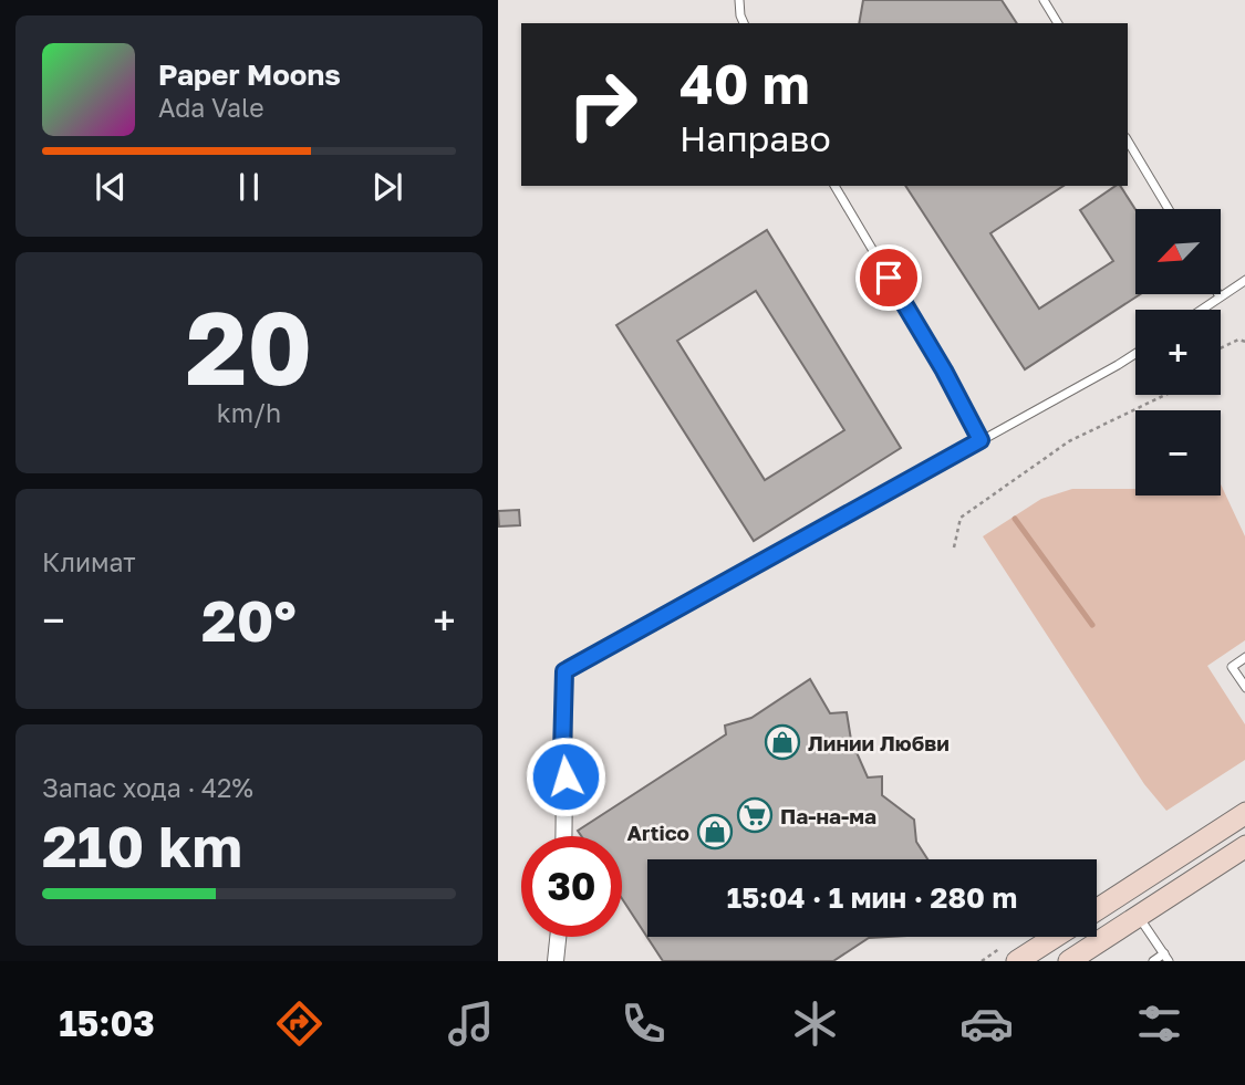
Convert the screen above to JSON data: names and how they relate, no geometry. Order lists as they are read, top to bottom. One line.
{"places":{"shop":["Линии Любви","Artico"],"supermarket":["Па-на-ма"]},"north":"bottom left","page":{"turn":["40 m","Направо"],"song":["Paper Moons","Ada Vale"],"map_buttons":["+","−"],"tile":[["20","km/h"],"Климат",["Запас хода · 42%","210 km"]],"heat":["−","20°","+"],"limit":"30","trip":"15:04 · 1 мин · 280 m","tabs":"15:03"}}
